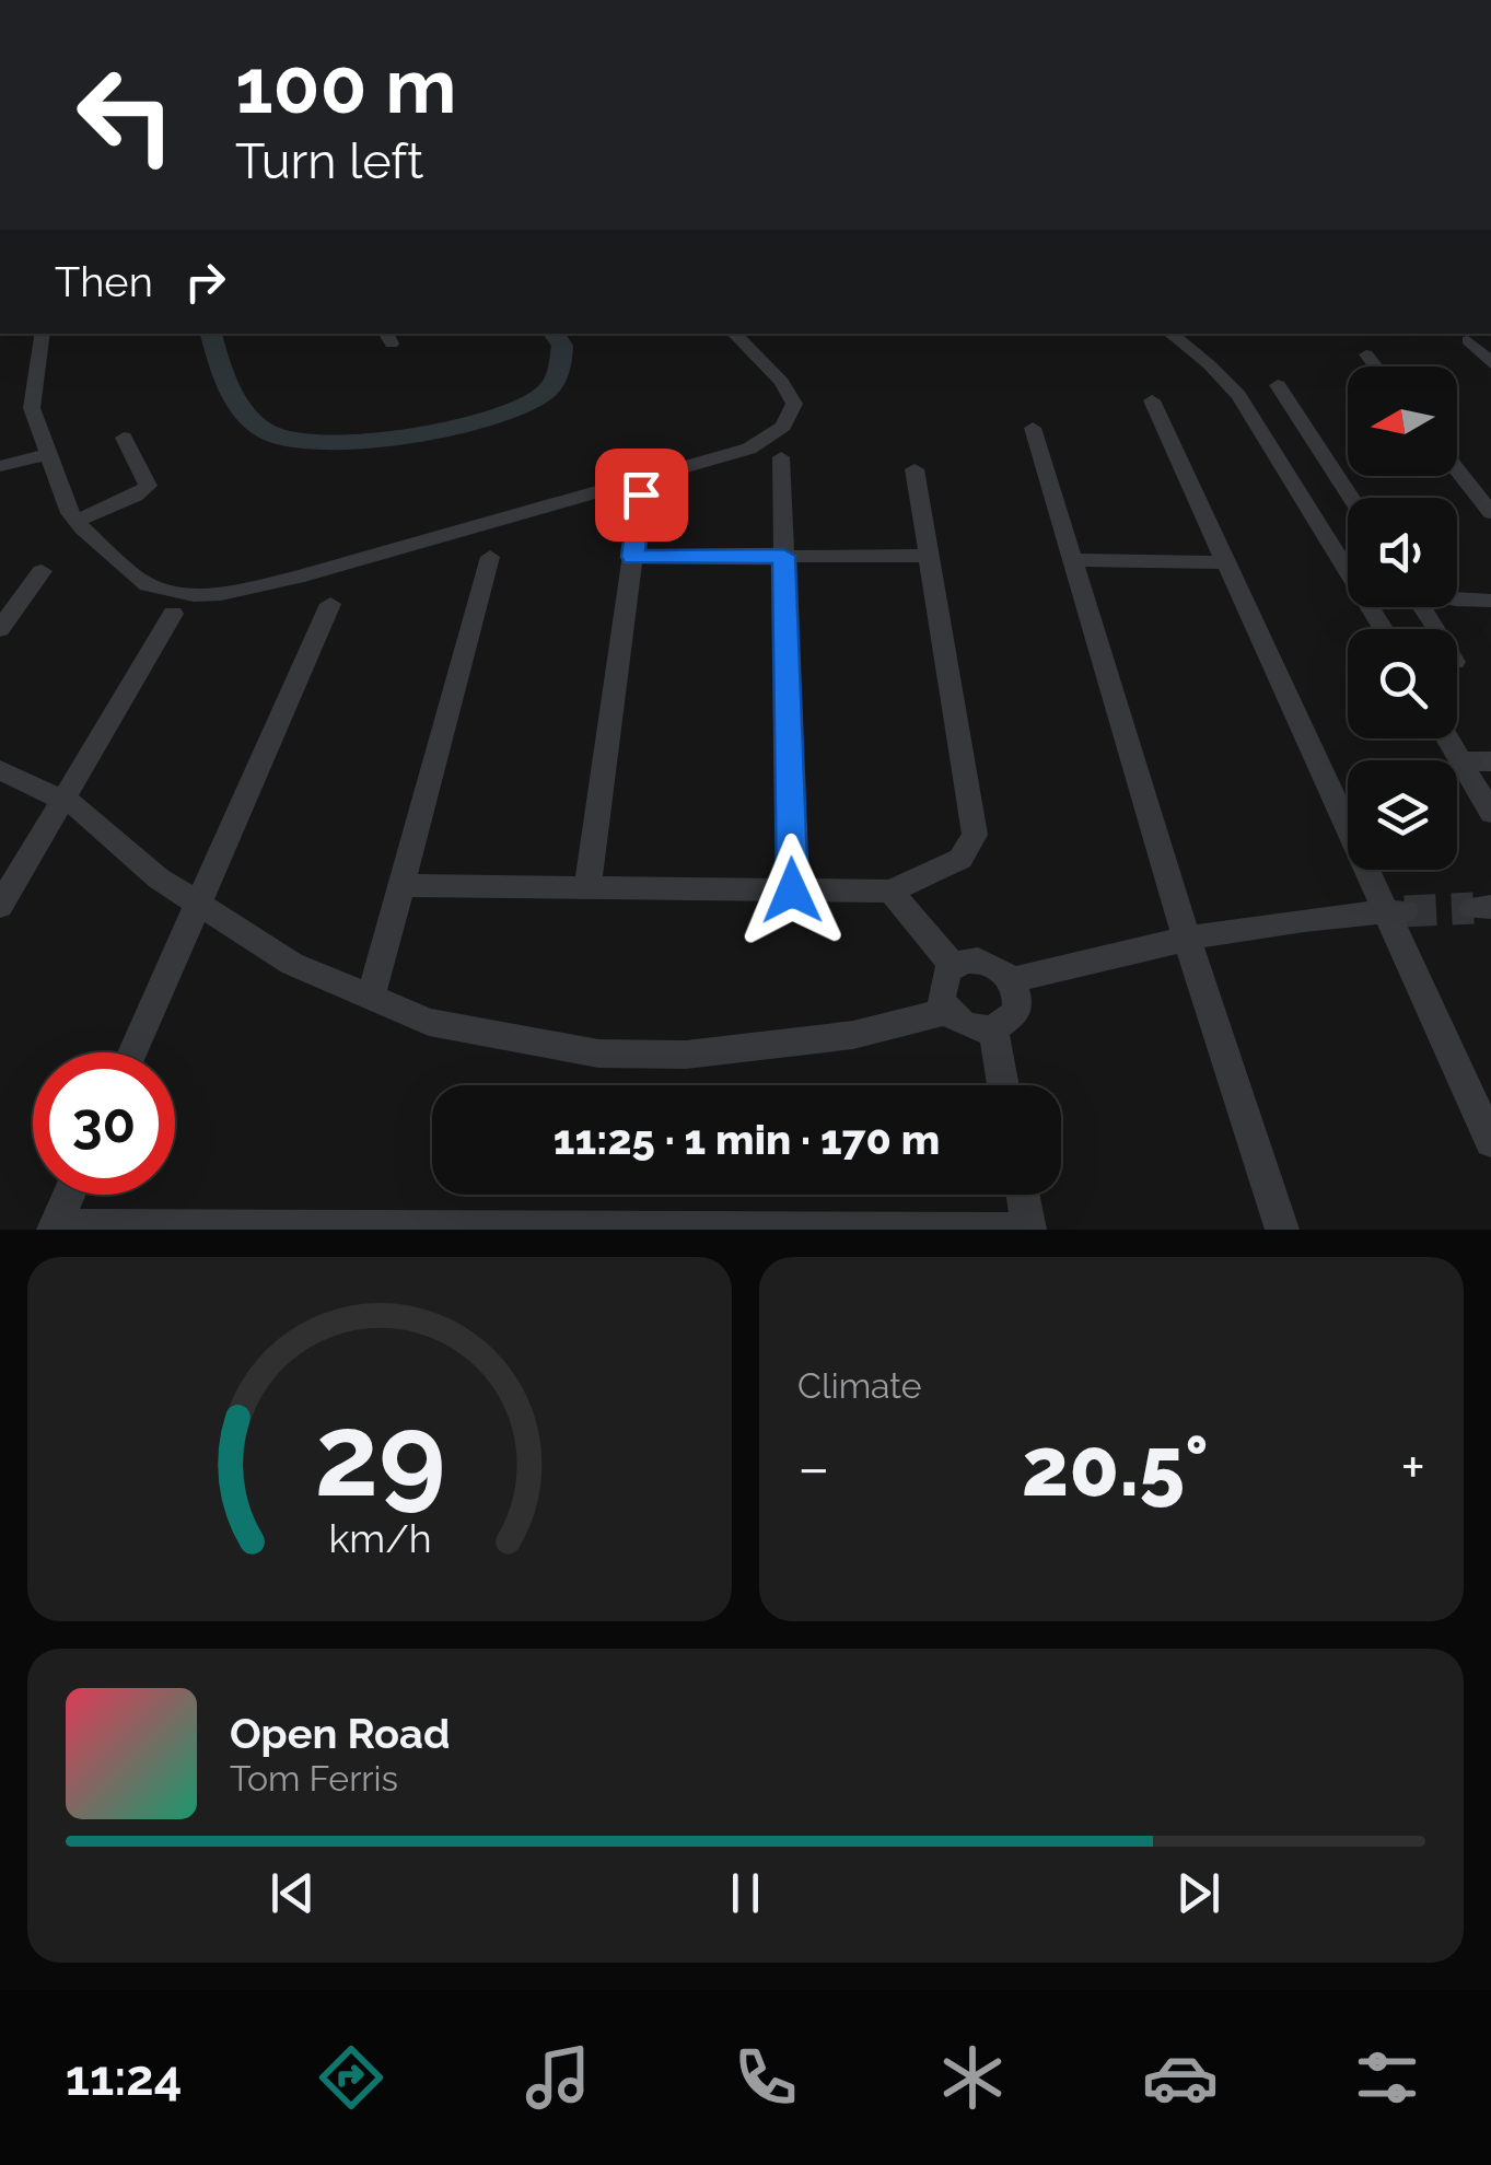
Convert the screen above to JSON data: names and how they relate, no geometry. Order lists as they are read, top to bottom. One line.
{"north":"left","page":{"turn":["100 m","Turn left"],"then":"Then","limit":"30","trip":"11:25 · 1 min · 170 m","tile":"Climate","heat":["−","20.5°","+"],"song":["Open Road","Tom Ferris"],"tabs":"11:24","gauge":["29","km/h"]}}
